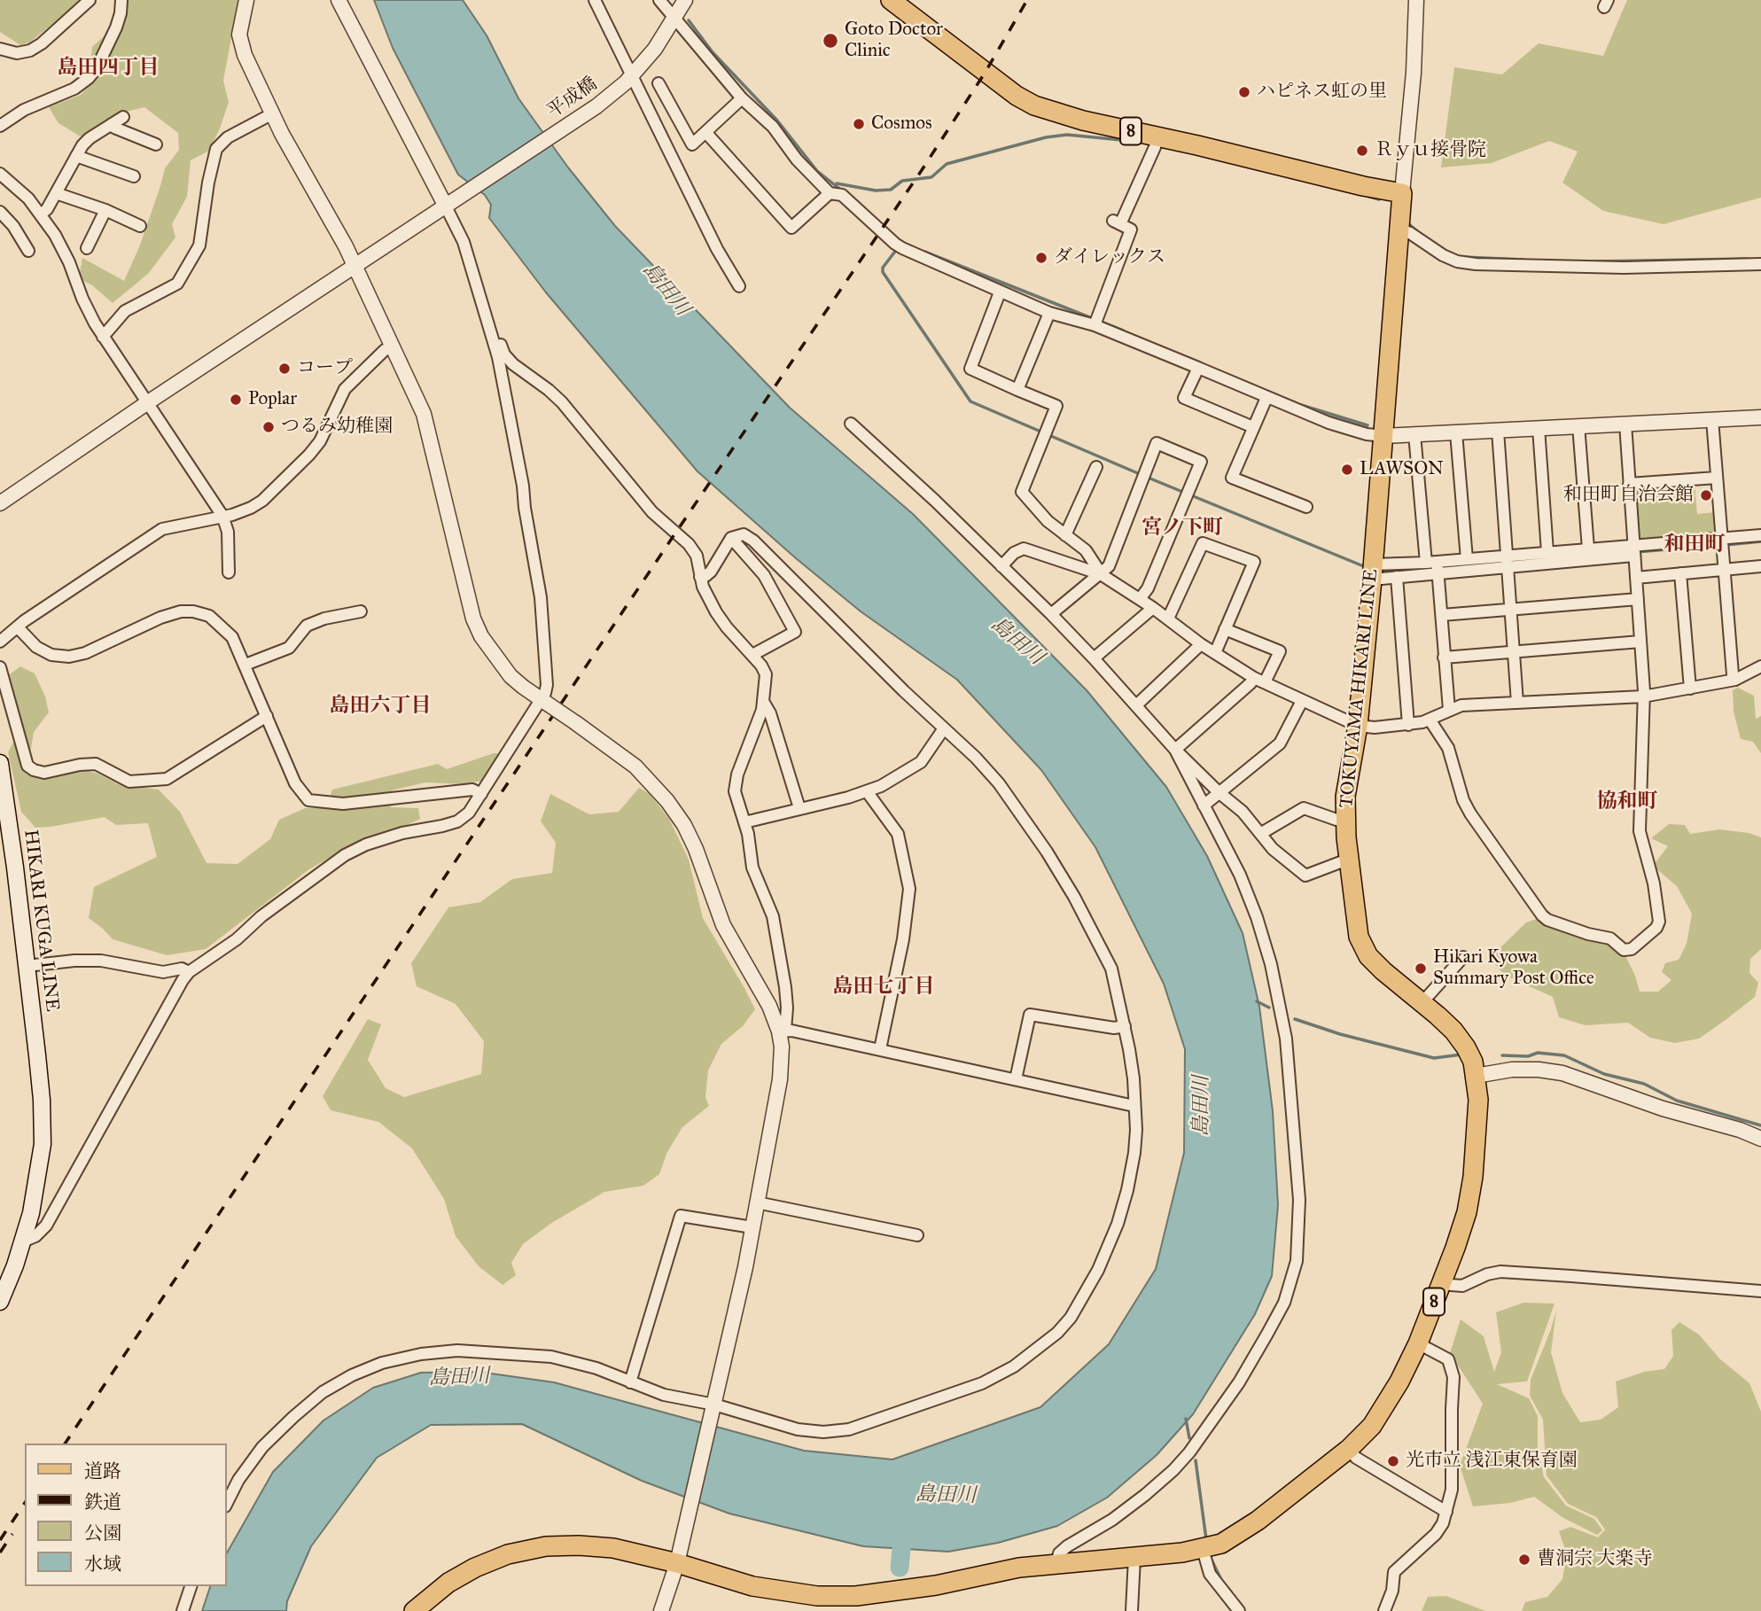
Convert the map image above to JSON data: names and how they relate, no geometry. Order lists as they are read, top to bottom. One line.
{"streets":{"main road":["8","TOKUYAMA HIKARI LINE","HIKARI KUGA LINE"],"street":["平成橋"]},"crossings":[["8","TOKUYAMA HIKARI LINE"]],"districts":["島田四丁目","宮ノ下町","和田町","島田六丁目","協和町","島田七丁目"],"water":["島田川"],"places":["Goto Doctor Clinic","ハピネス虹の里","Cosmos","Ｒｙｕ接骨院","ダイレックス","コープ","Poplar","つるみ幼稚園","LAWSON","和田町自治会館","Hikari Kyowa Summary Post Office","光市立 浅江東保育園","曹洞宗 大楽寺"],"legend":["道路","鉄道","公園","水域"]}
